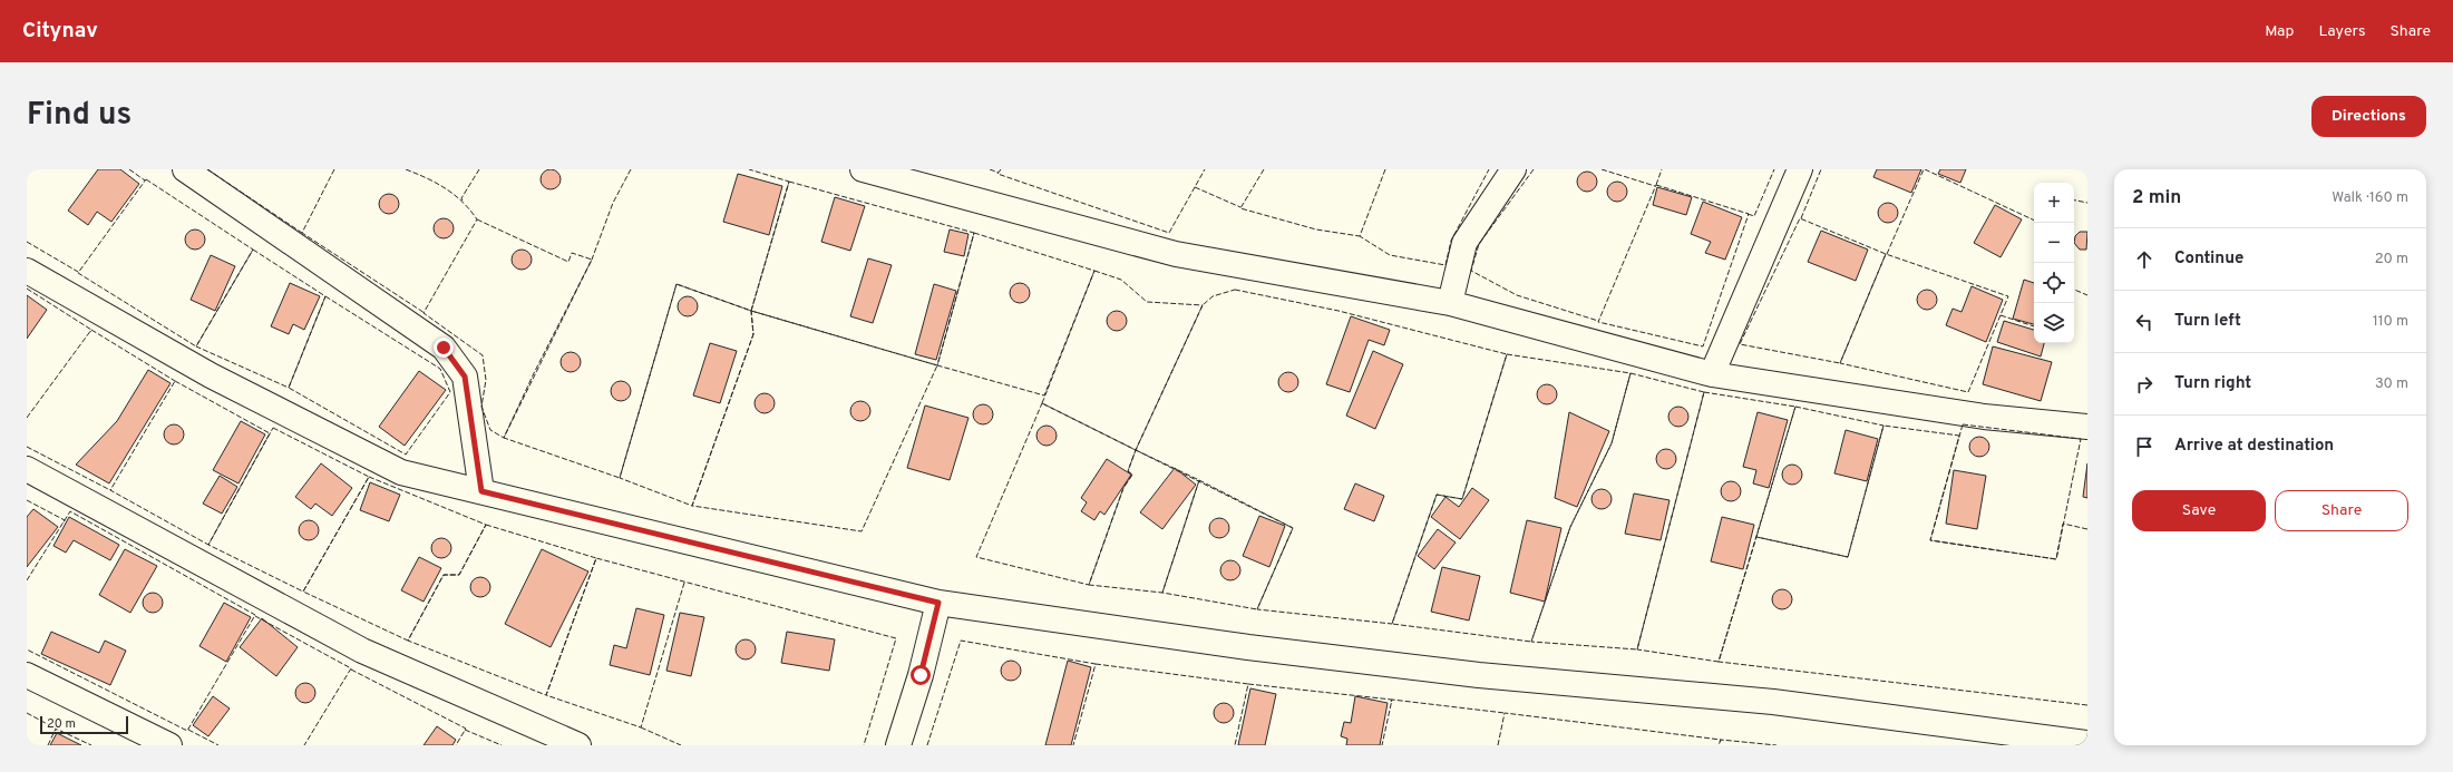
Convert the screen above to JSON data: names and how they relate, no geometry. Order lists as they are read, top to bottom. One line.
{"scale_bar":"20 m","page":{"header":"Citynav","nav":["Map","Layers","Share"],"title":"Find us","buttons":["Directions",["Save","Share"]],"heading":["2 min","Walk · 160 m"],"map_buttons":["+","−"],"list":[["Continue","20 m"],["Turn left","110 m"],["Turn right","30 m"],"Arrive at destination"],"scale":"20 m"}}
